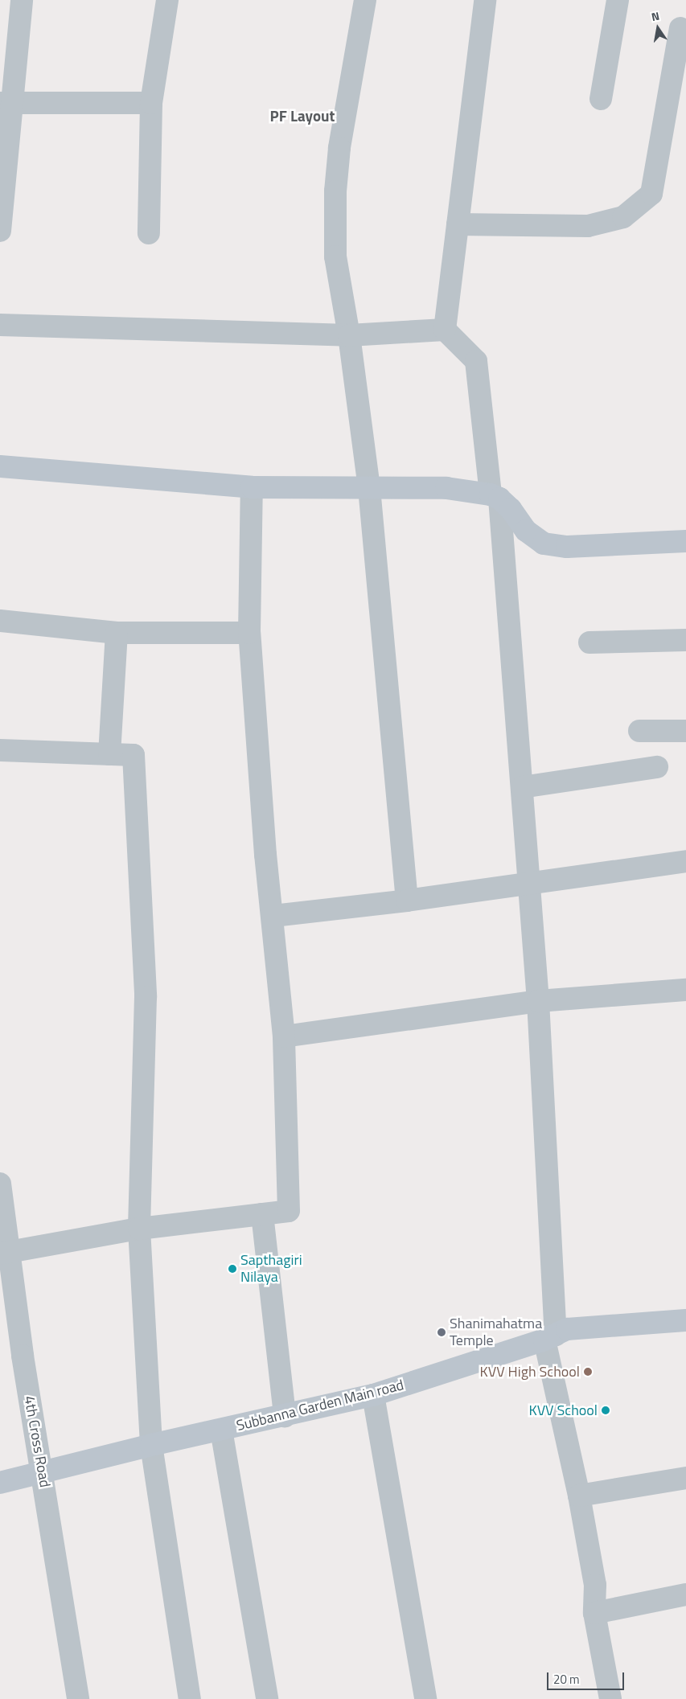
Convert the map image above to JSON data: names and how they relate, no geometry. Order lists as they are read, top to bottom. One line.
{"streets":{"street":["Subbanna Garden Main road","4th Cross Road"]},"crossings":[["Subbanna Garden Main road","4th Cross Road"]],"districts":["PF Layout"],"places":["Sapthagiri Nilaya","Shanimahatma Temple","KVV High School","KVV School"],"scale_bar":"20 m","north":"top"}
